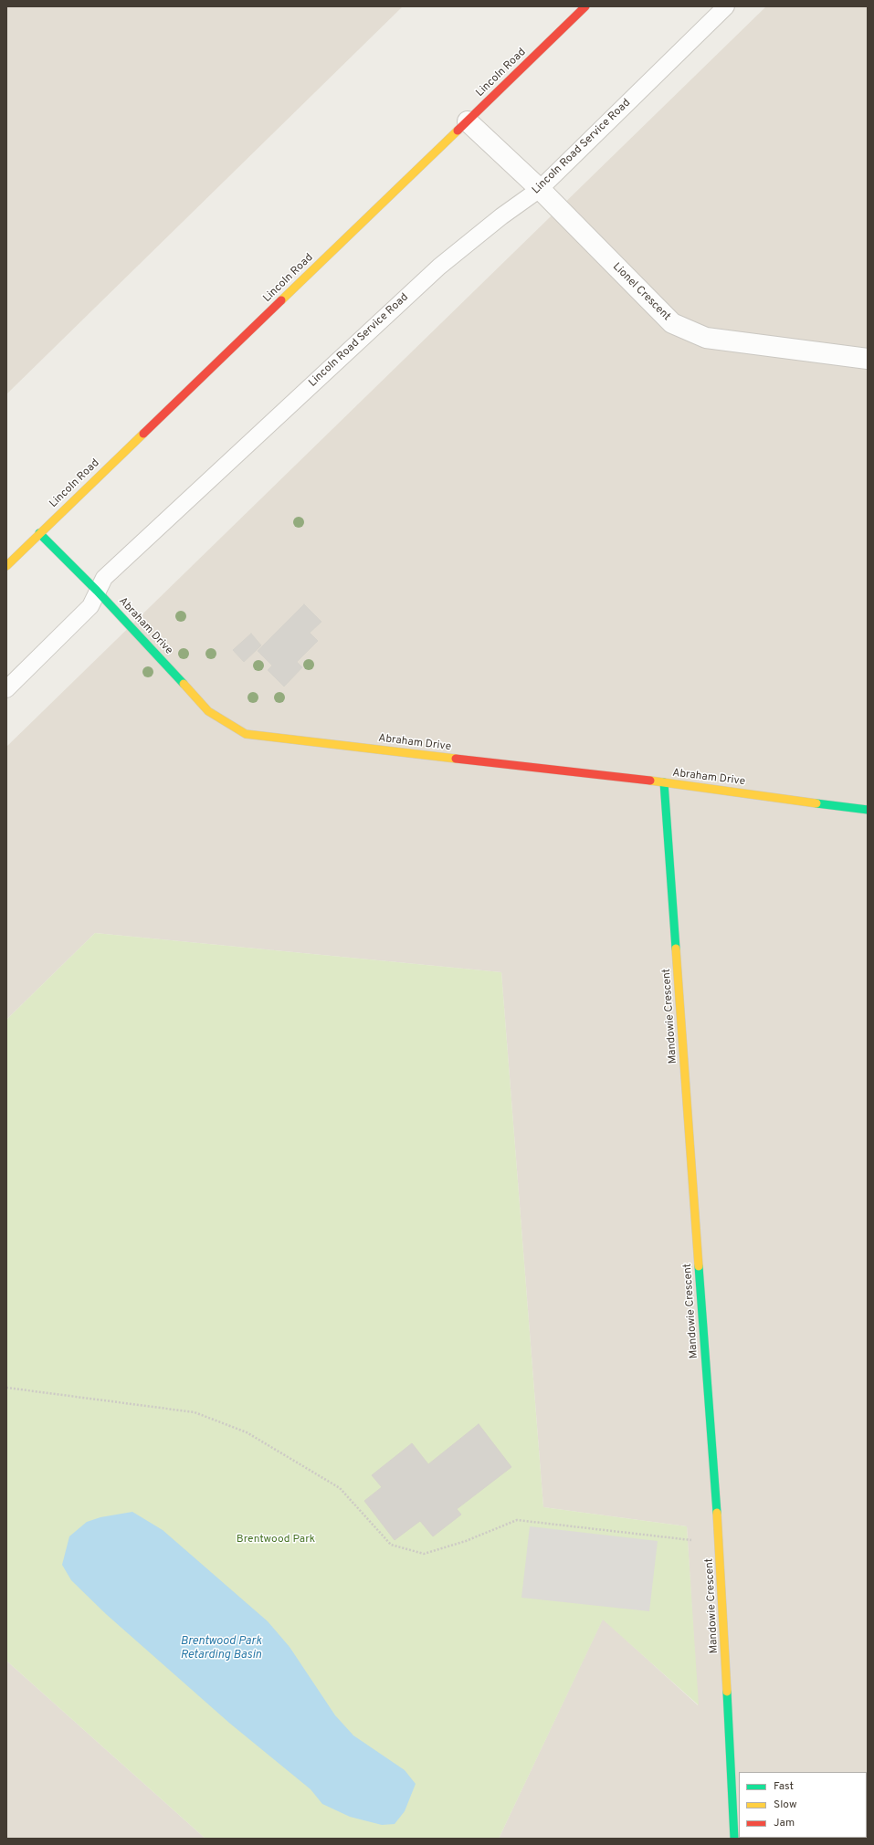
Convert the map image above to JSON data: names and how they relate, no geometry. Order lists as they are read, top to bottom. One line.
{"streets":{"street":["Lincoln Road","Lionel Crescent","Abraham Drive","Mandowie Crescent"],"lane":["Lincoln Road Service Road"]},"crossings":[["Lincoln Road","Lionel Crescent"],["Lincoln Road","Abraham Drive"],["Lincoln Road Service Road","Lionel Crescent"],["Lincoln Road Service Road","Abraham Drive"],["Abraham Drive","Mandowie Crescent"]],"water":["Brentwood Park Retarding Basin"],"parks":["Brentwood Park"],"legend":["Fast","Slow","Jam"]}
